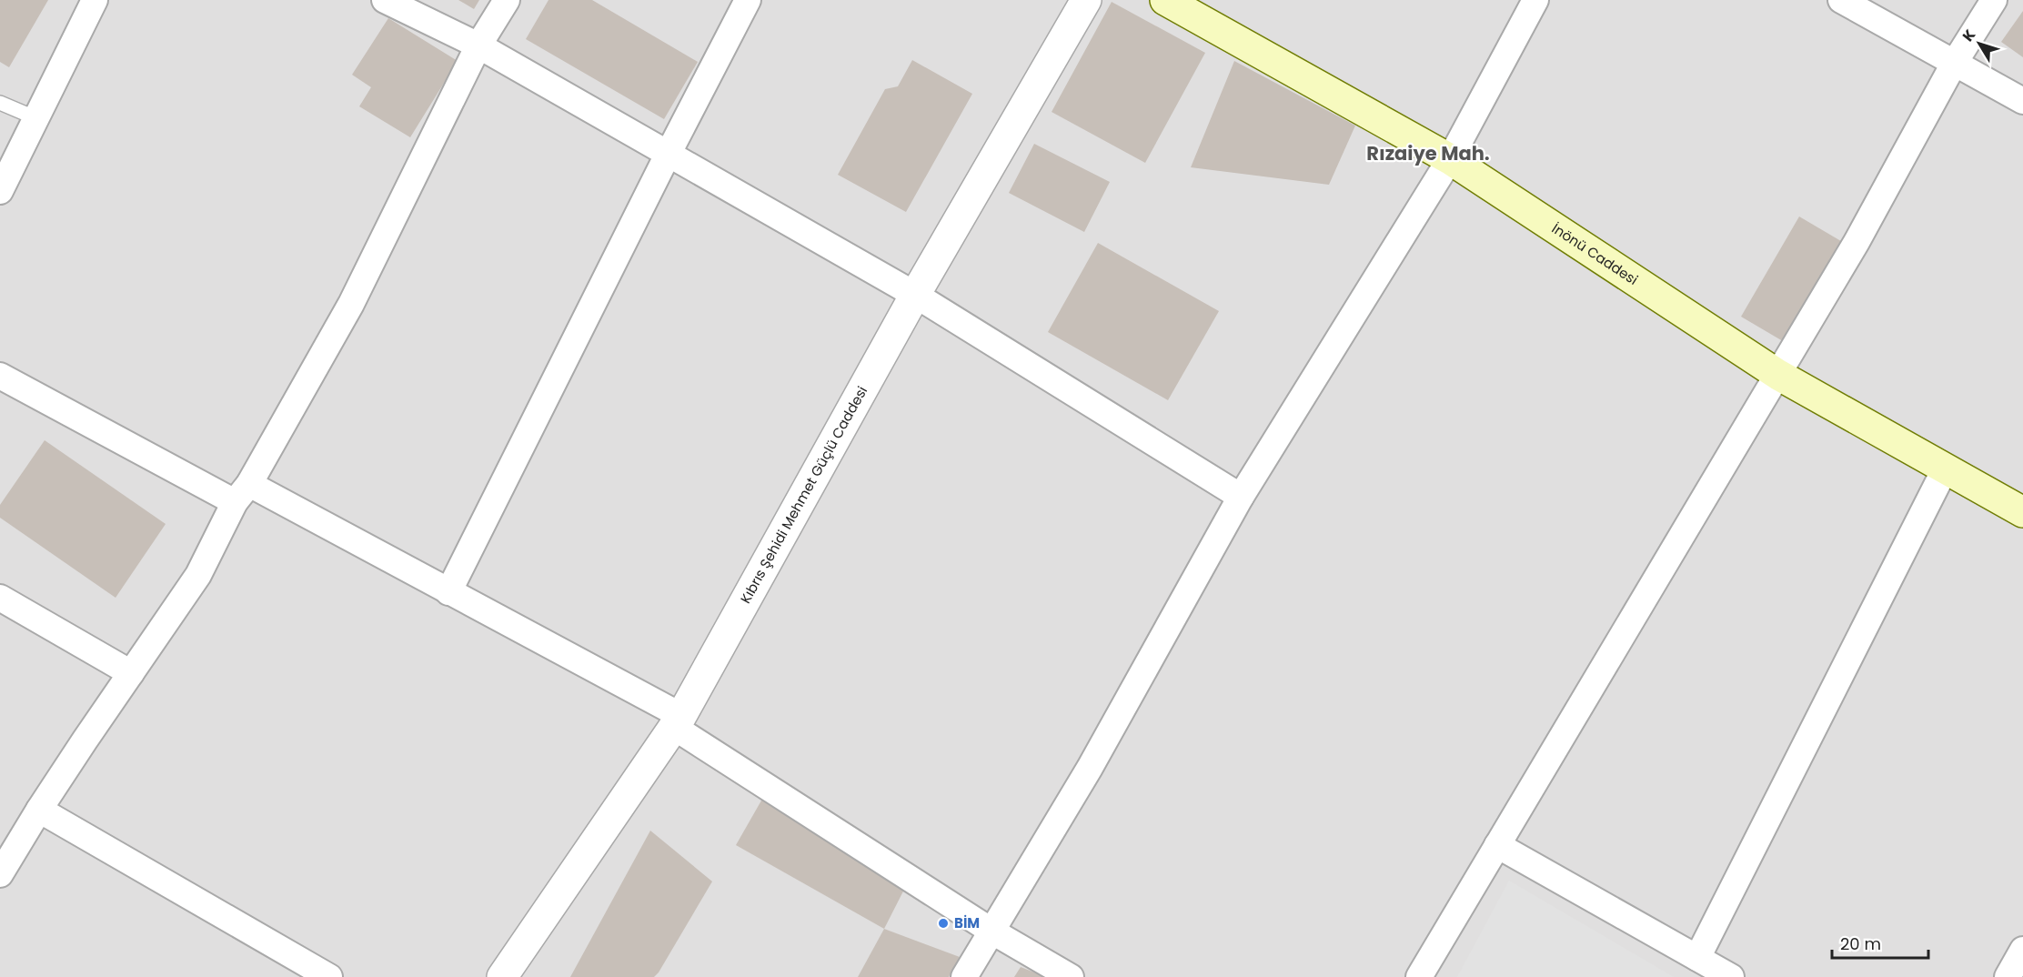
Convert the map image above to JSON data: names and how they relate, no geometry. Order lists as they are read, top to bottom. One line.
{"streets":{"main road":["İnönü Caddesi"],"street":["Kıbrıs Şehidi Mehmet Güçlü Caddesi"]},"districts":["Rızaiye Mah."],"places":["BİM"],"scale_bar":"20 m","north":"top left"}
